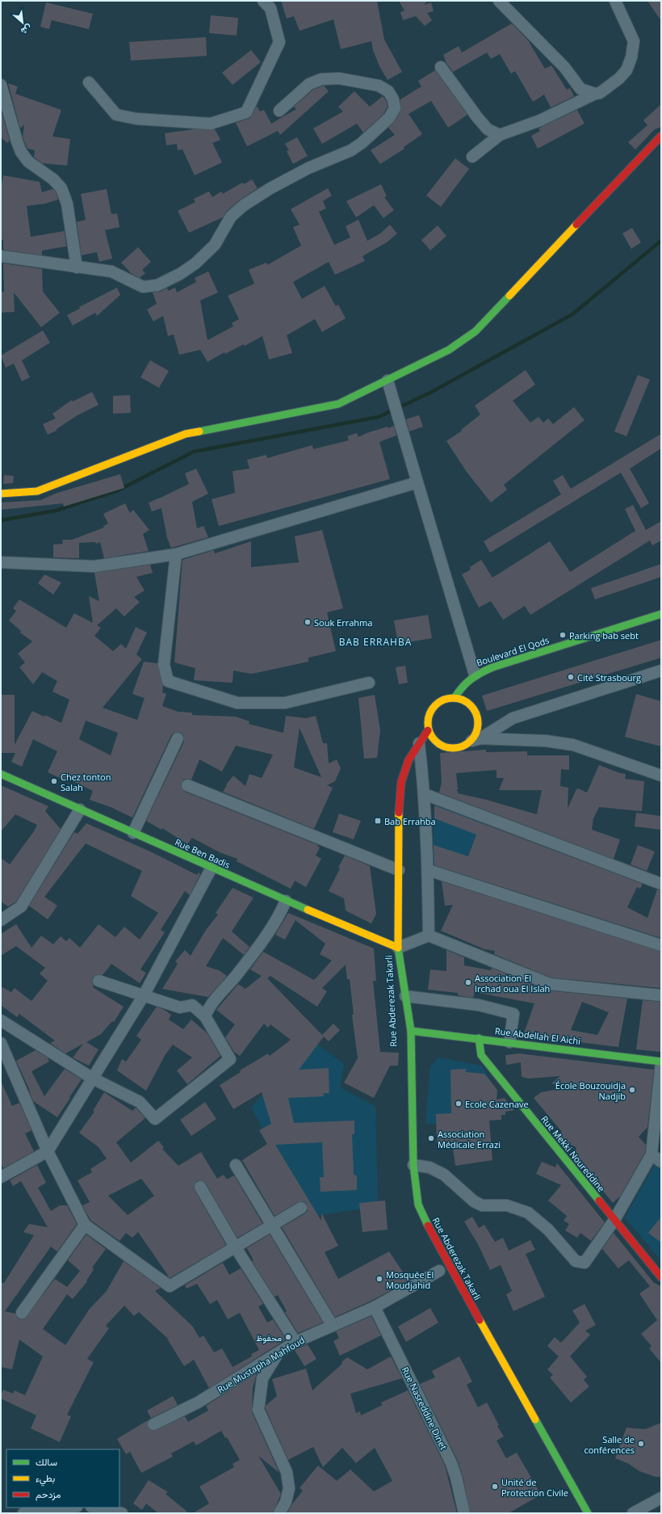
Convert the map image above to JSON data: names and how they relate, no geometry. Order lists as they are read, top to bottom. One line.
{"streets":{"main road":["Boulevard El Qods","Rue Ben Badis","Rue Abderezak Takarli","Rue Abdellah El Aichi","Rue Mekki Noureddine"],"street":["Rue Mustapha Mahfoud","Rue Nasreddine Dinet"]},"crossings":[["Boulevard El Qods","Rue Abderezak Takarli"],["Rue Ben Badis","Rue Abderezak Takarli"],["Rue Abderezak Takarli","Rue Abdellah El Aichi"],["Rue Abdellah El Aichi","Rue Mekki Noureddine"],["Rue Mustapha Mahfoud","Rue Nasreddine Dinet"]],"districts":["BAB ERRAHBA"],"places":{"other":["Souk Errahma","Parking bab sebt","Cité Strasbourg","Chez tonton Salah","Association El Irchad oua El Islah","École Bouzouidja Nadjib","Ecole Cazenave","Association Médicale Errazi","Mosquée El Moudjahid","محفوظ","Salle de conférences","Unité de Protection Civile"],"transit":["Bab Errahba"]},"legend":["سالك","بطيء","مزدحم"],"north":"bottom right"}
